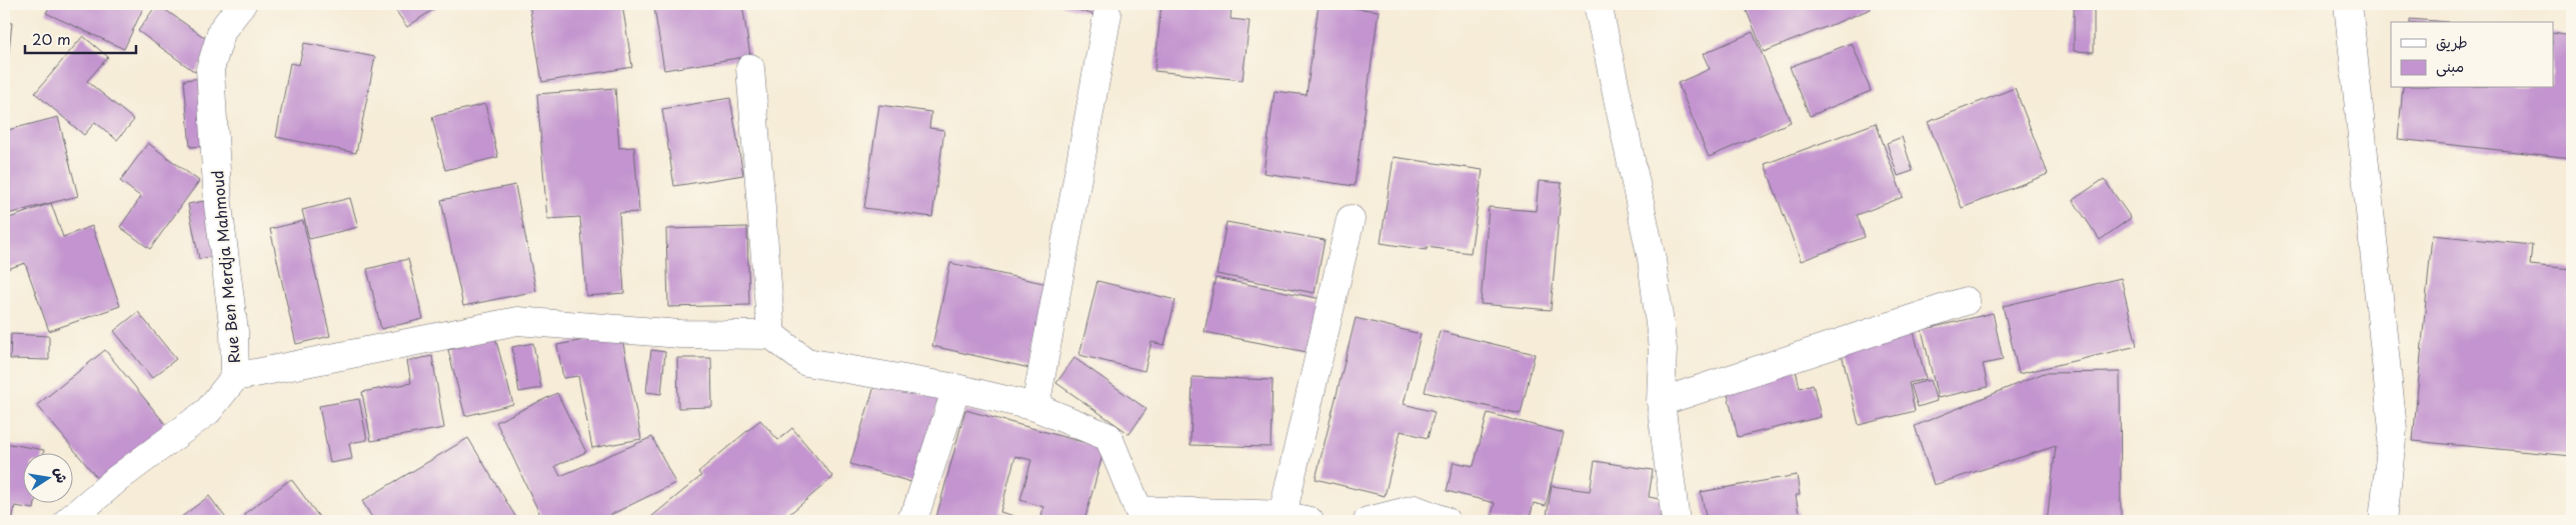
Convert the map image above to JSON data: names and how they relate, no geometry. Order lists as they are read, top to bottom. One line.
{"streets":{"street":["Rue Ben Merdja Mahmoud"]},"legend":["طريق","مبنى"],"scale_bar":"20 m","north":"right"}
